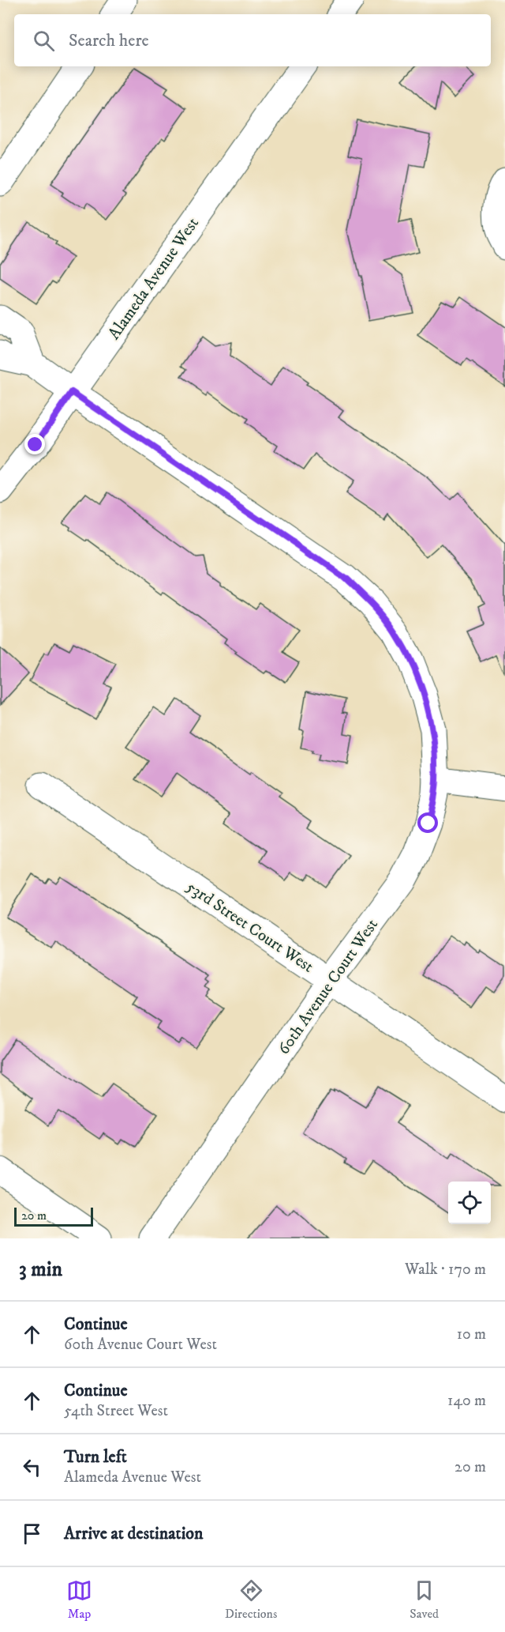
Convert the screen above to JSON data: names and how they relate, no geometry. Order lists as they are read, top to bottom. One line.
{"streets":{"street":["Alameda Avenue West","53rd Street Court West","60th Avenue Court West"]},"crossings":[["Alameda Avenue West","60th Avenue Court West"],["53rd Street Court West","60th Avenue Court West"]],"scale_bar":"20 m","page":{"search":"Search here","scale":"20 m","heading":["3 min","Walk · 170 m"],"list":[["Continue","60th Avenue Court West","10 m"],["Continue","54th Street West","140 m"],["Turn left","Alameda Avenue West","20 m"],"Arrive at destination"],"nav":["Map","Directions","Saved"]}}
